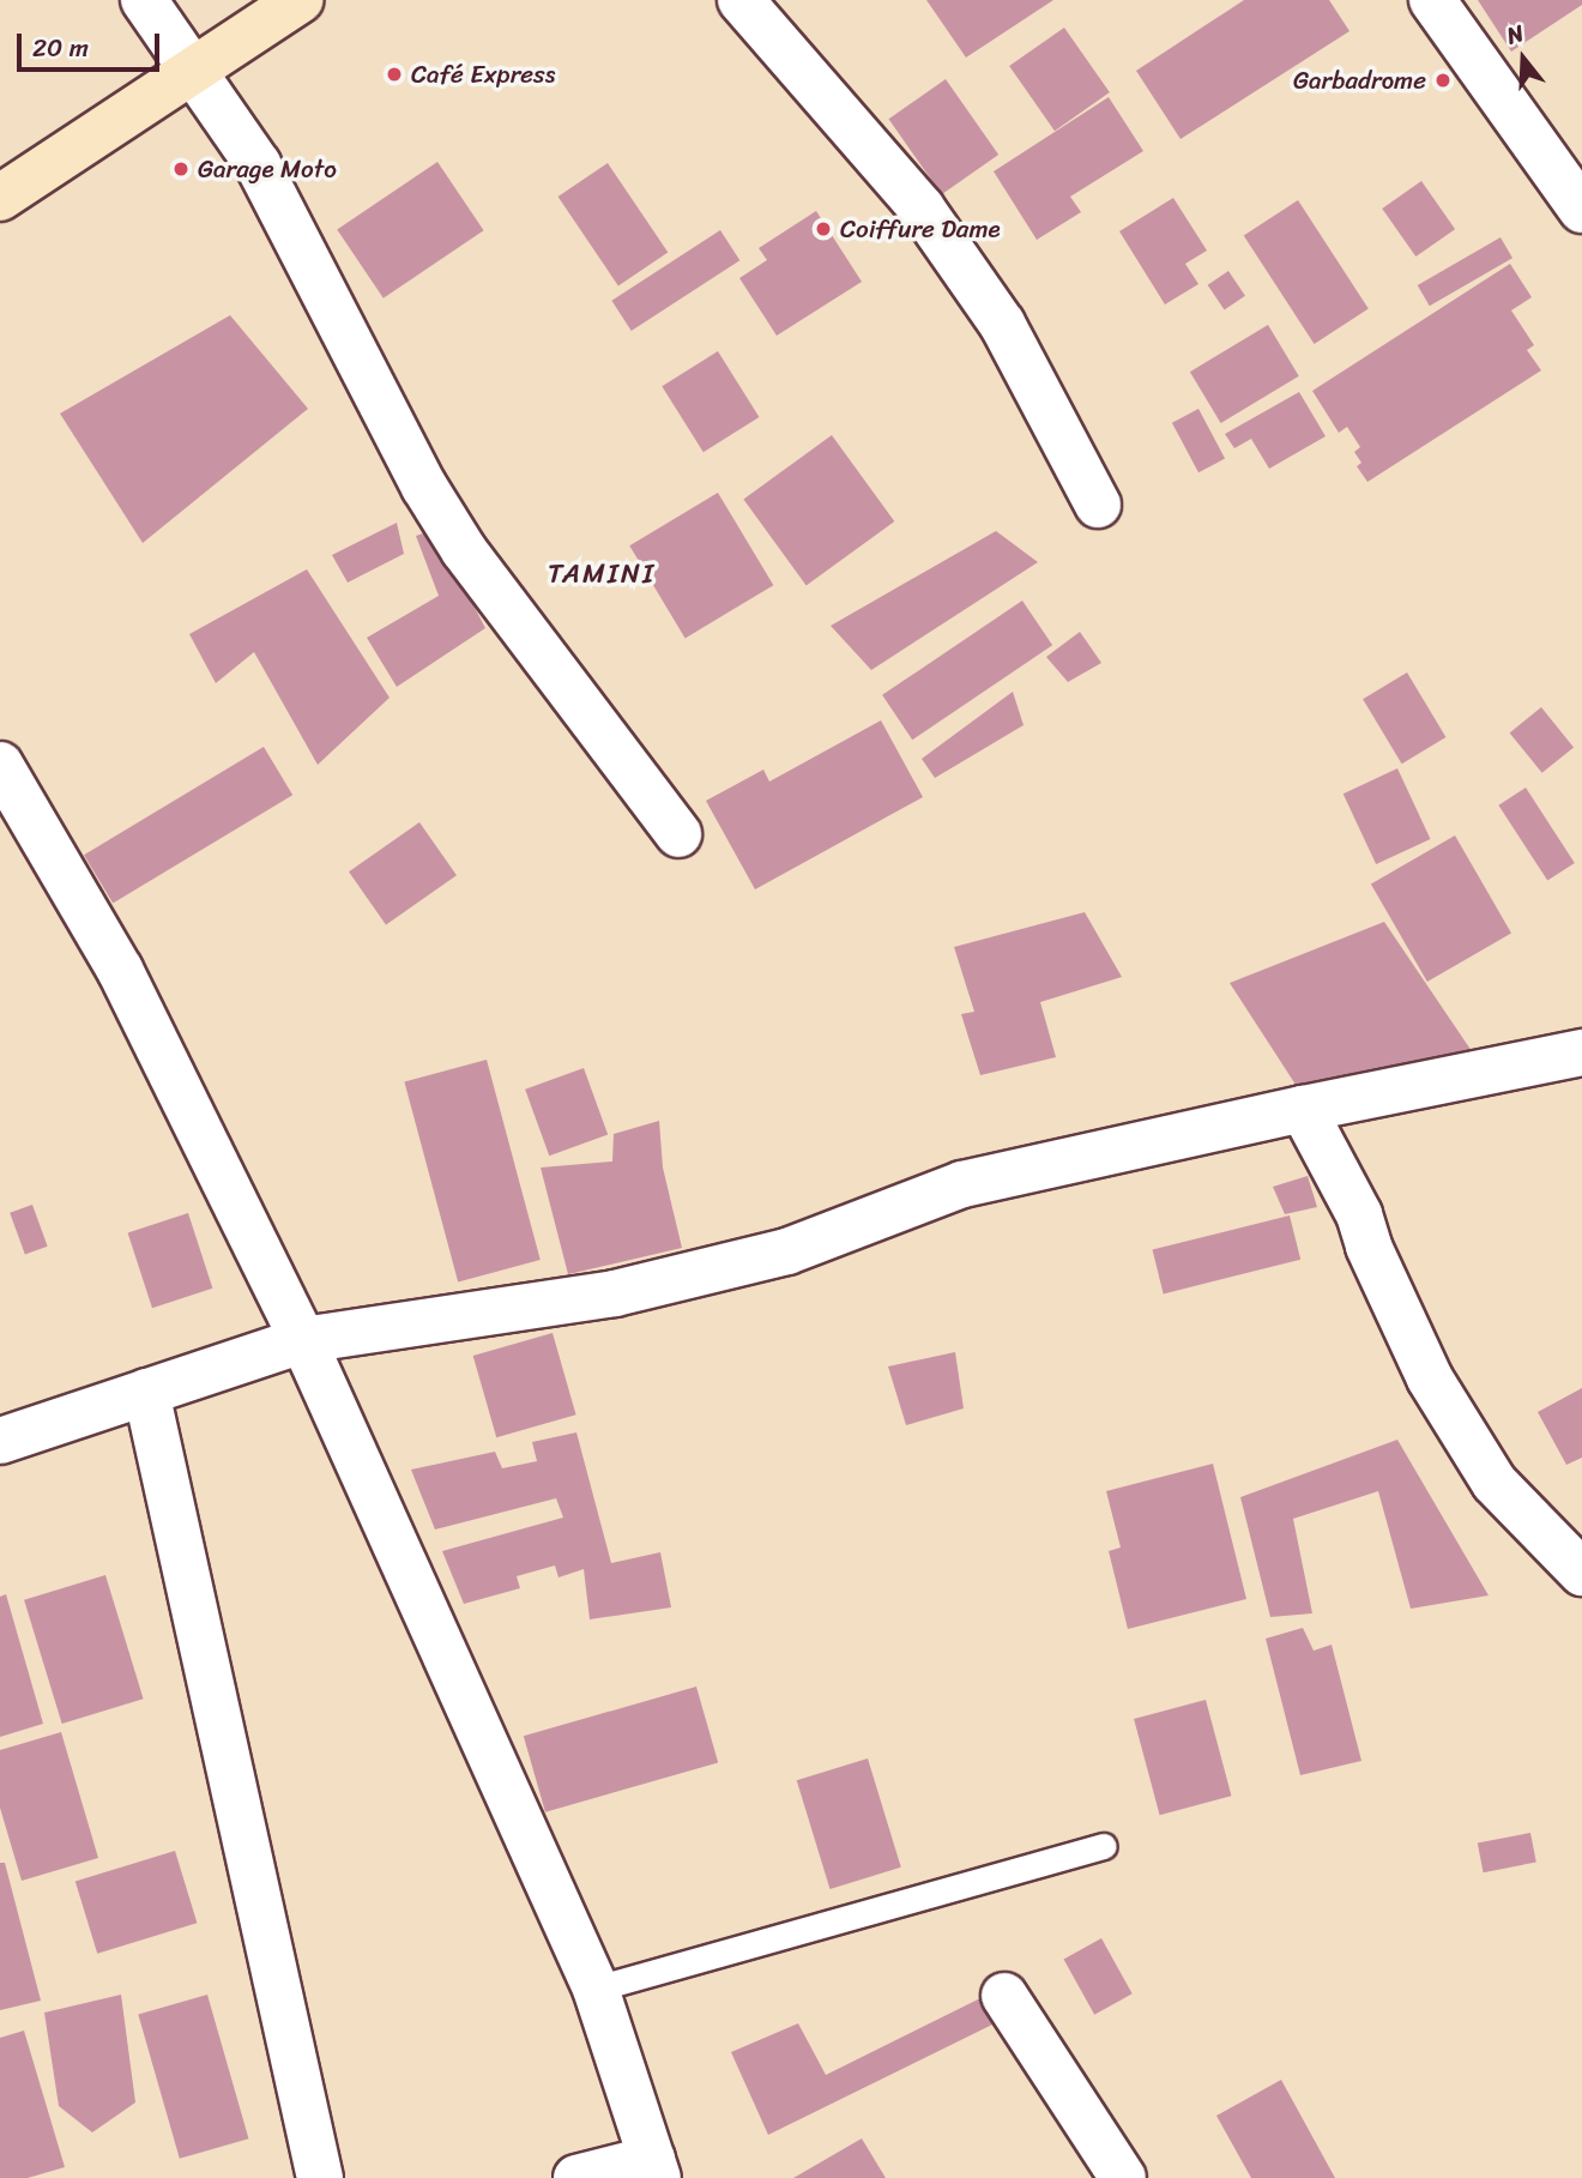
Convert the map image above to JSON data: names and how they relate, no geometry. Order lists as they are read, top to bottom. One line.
{"districts":["TAMINI"],"places":["Café Express","Garbadrome","Garage Moto","Coiffure Dame"],"scale_bar":"20 m","north":"top"}
